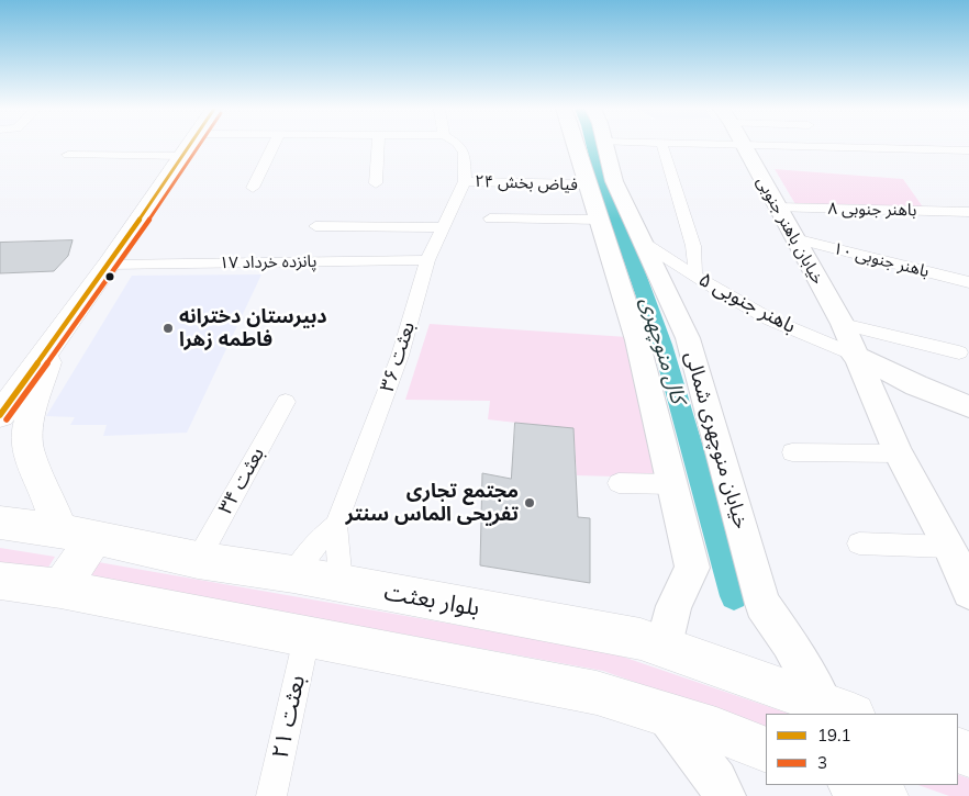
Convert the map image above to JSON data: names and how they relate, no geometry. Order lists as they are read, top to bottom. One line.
{"streets":{"main road":["بلوار بعثت"],"street":["فیاض بخش ۲۴","باهنر جنوبی ۸","خیابان باهنر جنوبی","باهنر جنوبی ۱۰","پانزده خرداد ۱۷","باهنر جنوبی ۵","بعثت ۳۶","خیابان منوچهری شمالی","بعثت ۳۴","بعثت ۲۱"]},"crossings":[["فیاض بخش ۲۴","بعثت ۳۶"],["باهنر جنوبی ۸","خیابان باهنر جنوبی"],["خیابان باهنر جنوبی","باهنر جنوبی ۱۰"],["خیابان باهنر جنوبی","باهنر جنوبی ۵"],["پانزده خرداد ۱۷","بعثت ۳۶"],["باهنر جنوبی ۵","خیابان منوچهری شمالی"],["بعثت ۳۶","بلوار بعثت"],["خیابان منوچهری شمالی","بلوار بعثت"],["بعثت ۳۴","بلوار بعثت"]],"water":["کال منوچهری"],"places":["دبیرستان دخترانه فاطمه زهرا","مجتمع تجاری تفریحی الماس سنتر"],"lines":["transit line 19.1","transit line 3"],"legend":["19.1","3"]}
